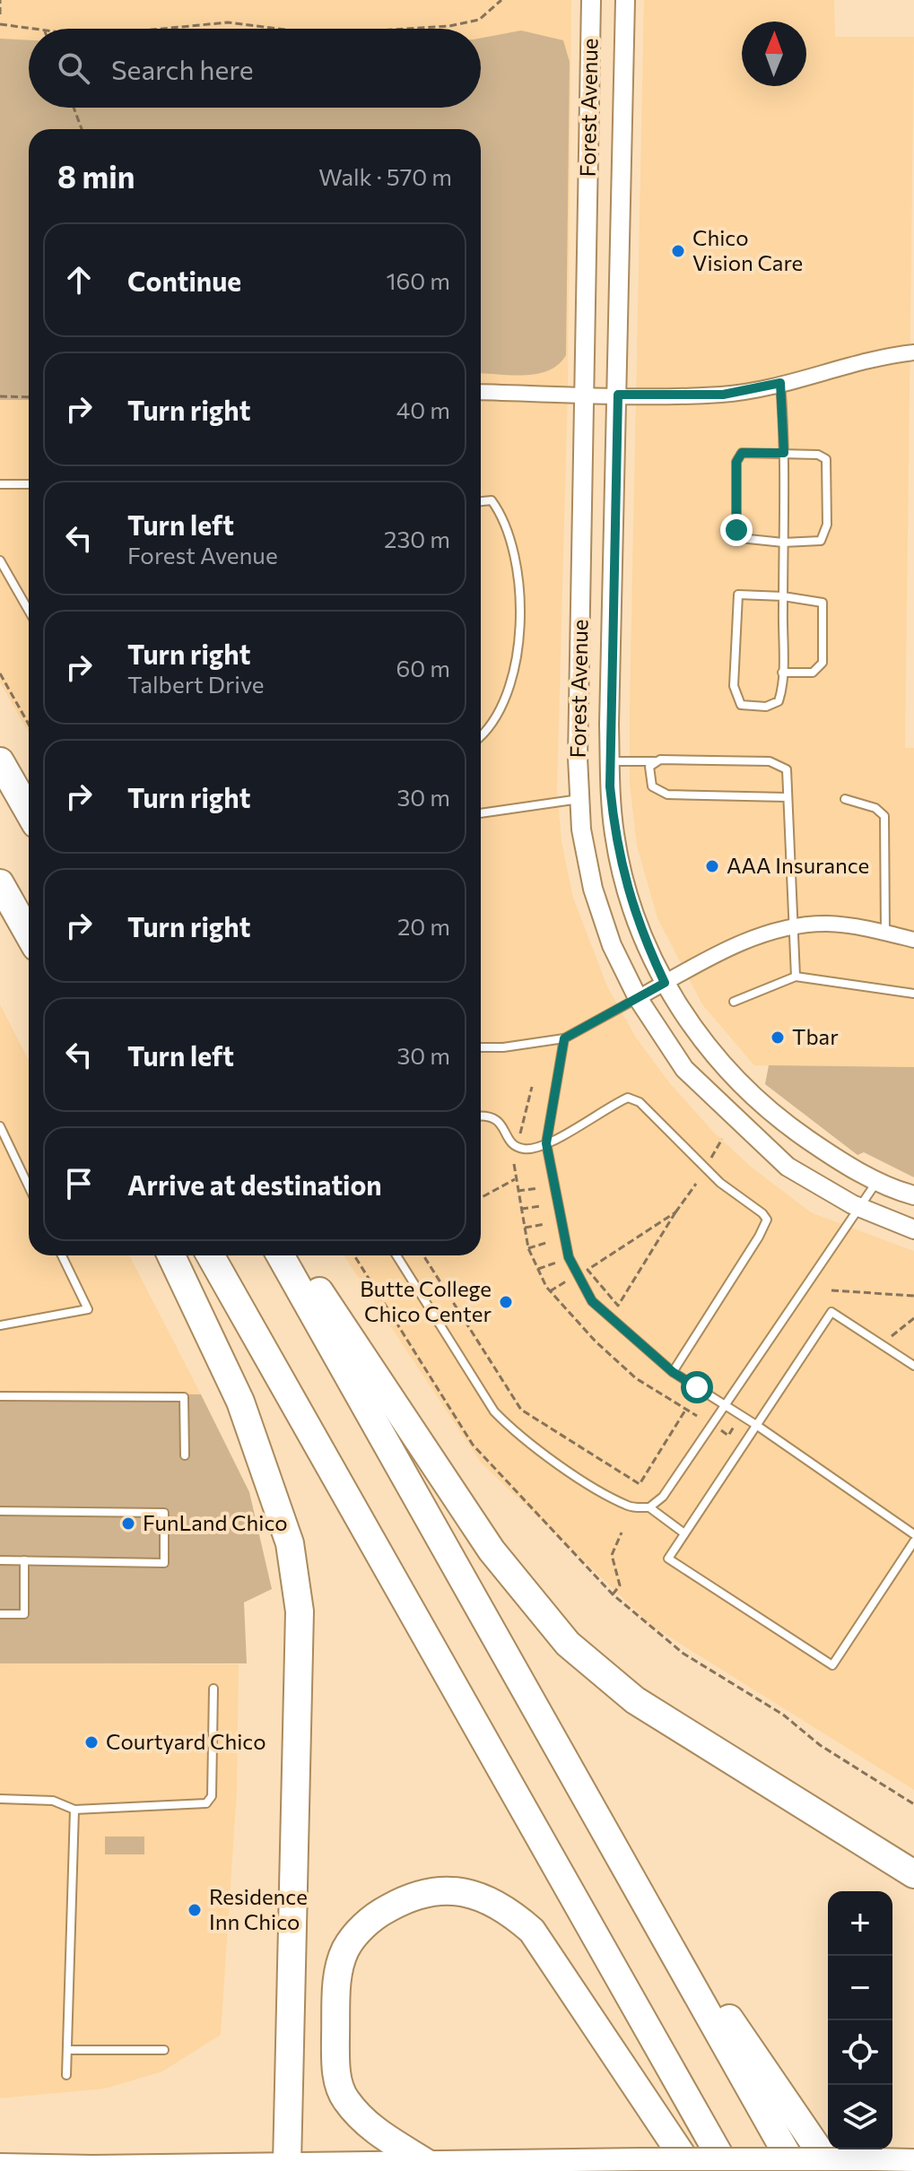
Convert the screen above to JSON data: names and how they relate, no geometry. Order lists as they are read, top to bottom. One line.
{"streets":{"street":["Forest Avenue"]},"places":["Chico Vision Care","AAA Insurance","Tbar","Butte College Chico Center","FunLand Chico","Courtyard Chico","Residence Inn Chico"],"north":"top","page":{"search":"Search here","heading":["8 min","Walk · 570 m"],"list":[["Continue","160 m"],["Turn right","40 m"],["Turn left","Forest Avenue","230 m"],["Turn right","Talbert Drive","60 m"],["Turn right","30 m"],["Turn right","20 m"],["Turn left","30 m"],"Arrive at destination"],"map_buttons":["+","−"]}}
